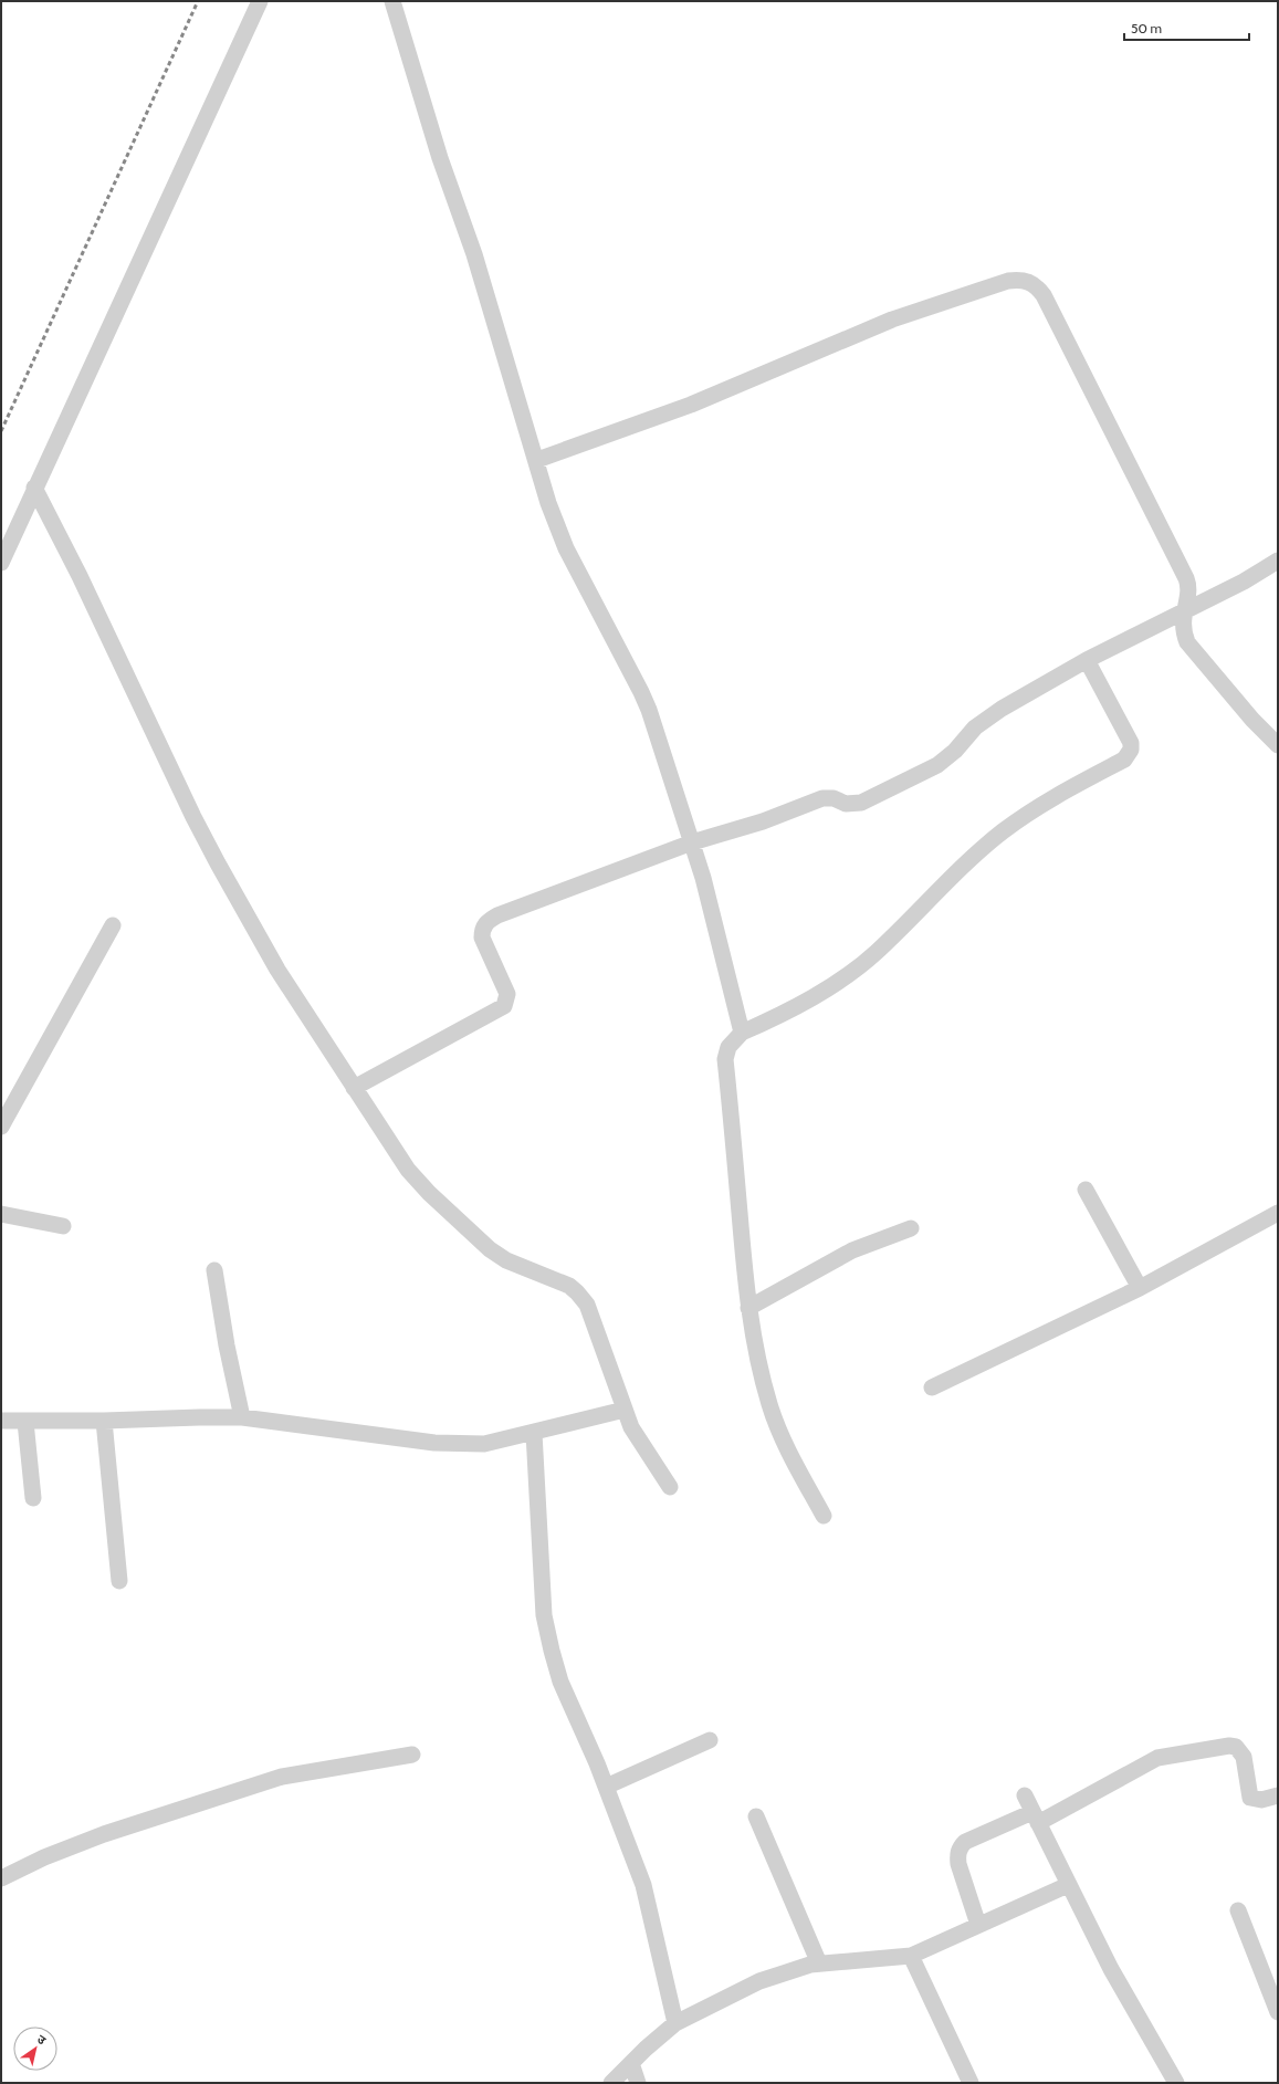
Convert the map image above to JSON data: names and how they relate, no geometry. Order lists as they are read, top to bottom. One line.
{"scale_bar":"50 m","north":"top right"}
